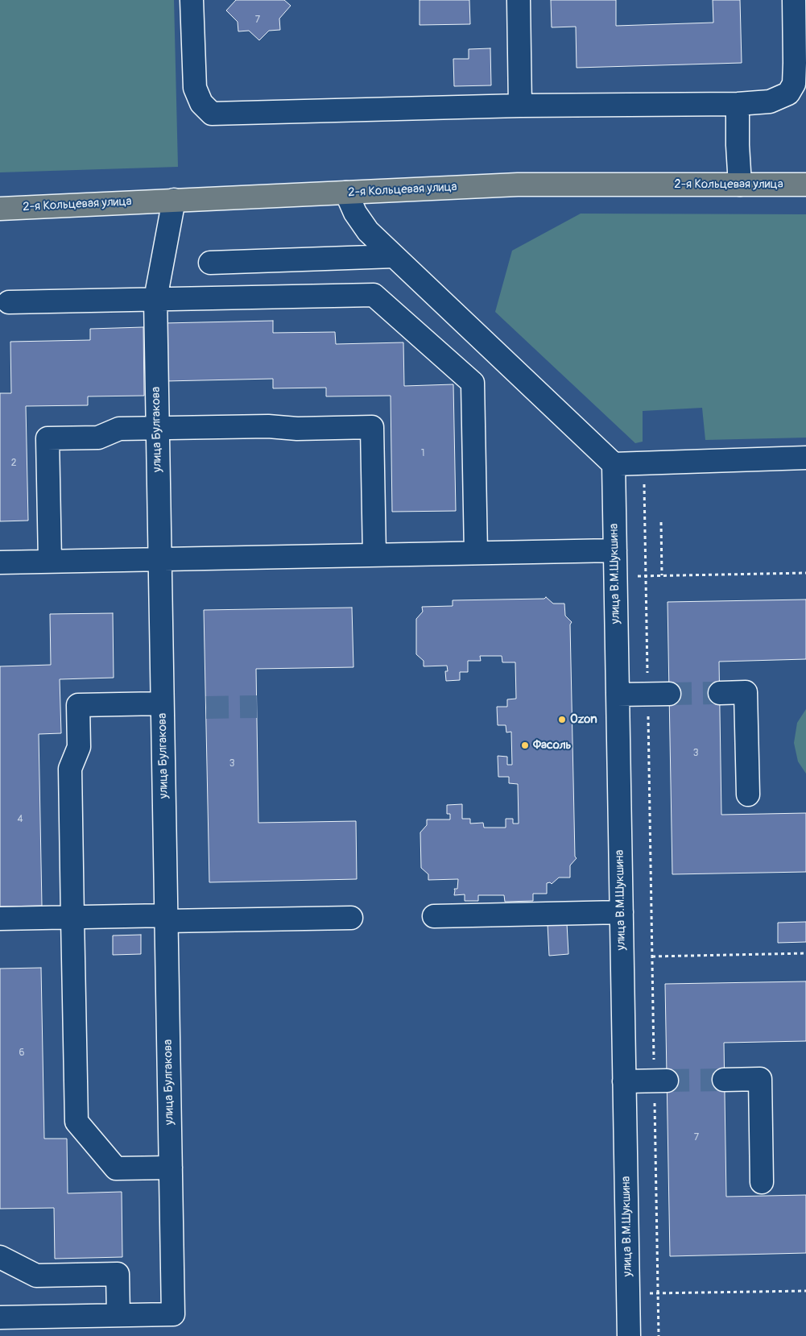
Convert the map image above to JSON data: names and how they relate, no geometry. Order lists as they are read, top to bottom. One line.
{"streets":{"main road":["2-я Кольцевая улица"],"street":["улица Булгакова","улица В.М.Шукшина"]},"crossings":[["2-я Кольцевая улица","улица Булгакова"]],"places":["Ozon","Фасоль"],"house_numbers":["7","1","2","3","3","4","6","7"]}
